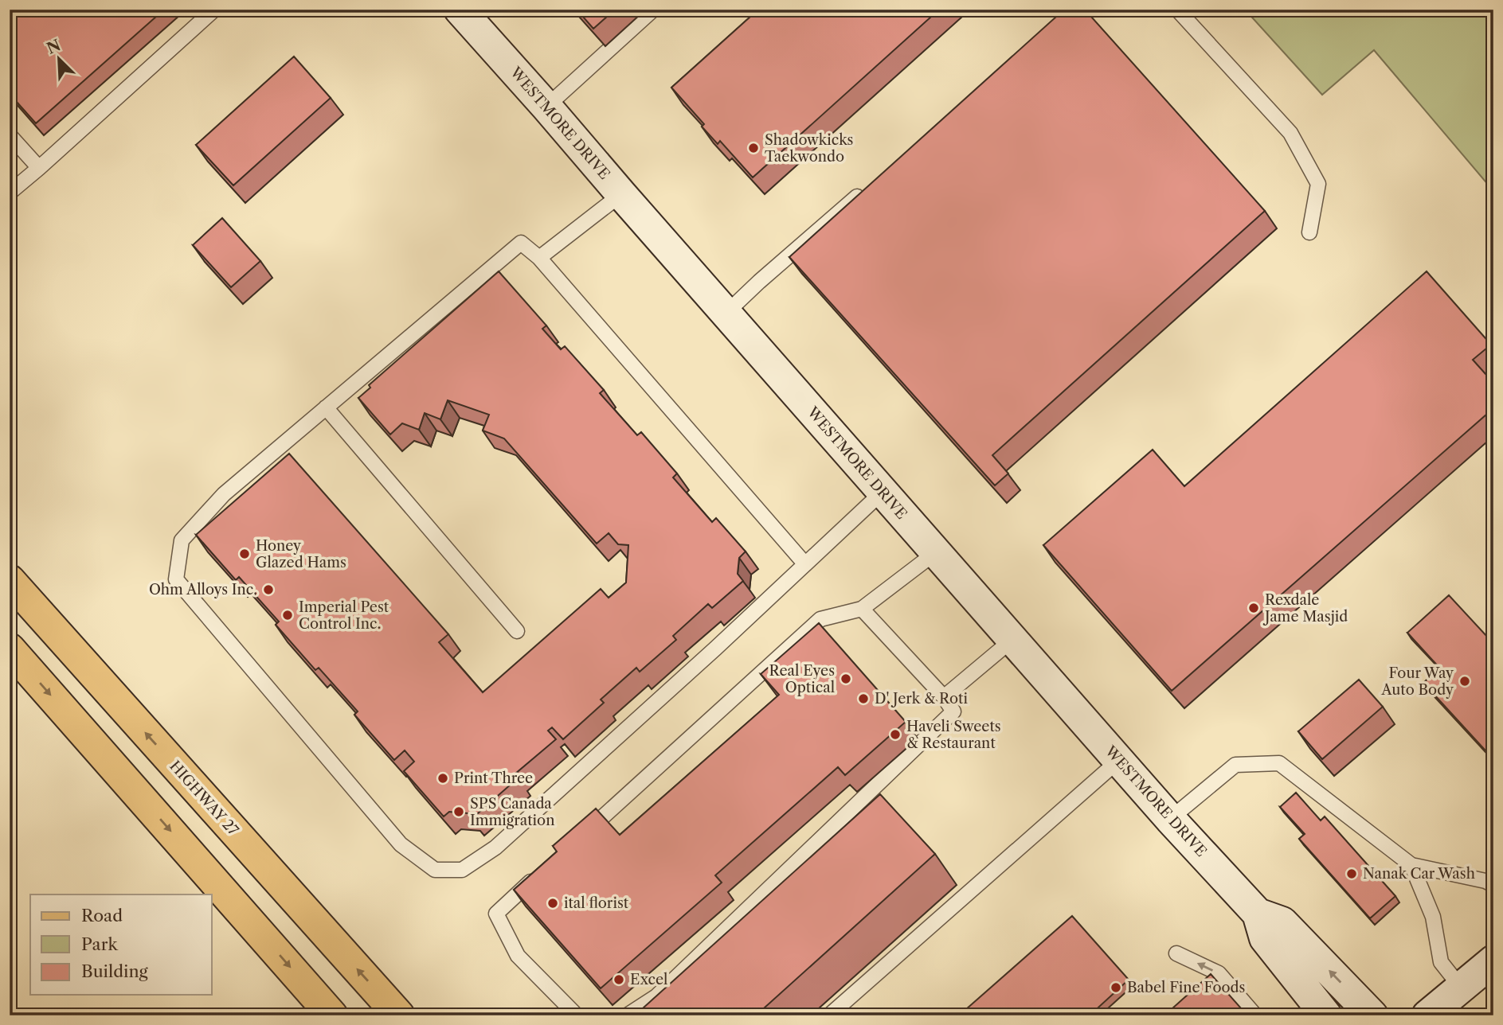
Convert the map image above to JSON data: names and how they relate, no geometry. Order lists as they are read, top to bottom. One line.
{"streets":{"main road":["HIGHWAY 27"],"street":["WESTMORE DRIVE"]},"places":["Shadowkicks Taekwondo","Honey Glazed Hams","Ohm Alloys Inc.","Rexdale Jame Masjid","Imperial Pest Control Inc.","Real Eyes Optical","Four Way Auto Body","D' Jerk & Roti","Haveli Sweets & Restaurant","Print Three","SPS Canada Immigration","Nanak Car Wash","ital florist","Excel","Babel Fine Foods"],"legend":["Road","Park","Building"],"north":"top left"}
